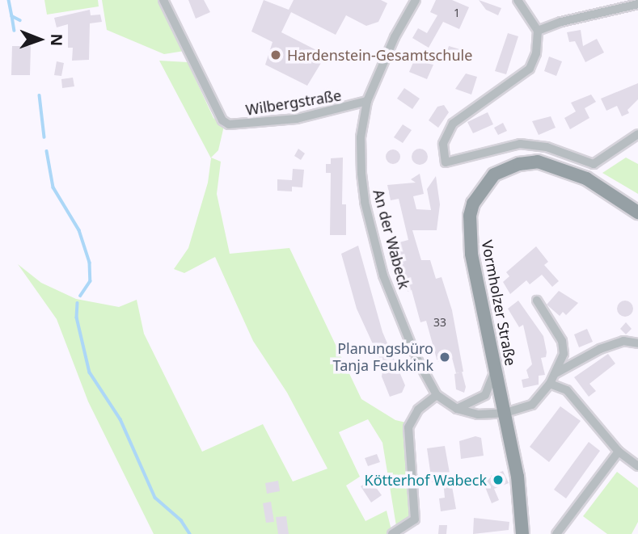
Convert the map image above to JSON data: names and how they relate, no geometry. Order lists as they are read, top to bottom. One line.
{"streets":{"main road":["Vormholzer Straße"],"street":["Wilbergstraße","An der Wabeck"]},"crossings":[["Wilbergstraße","An der Wabeck"],["An der Wabeck","Vormholzer Straße"]],"places":["Hardenstein-Gesamtschule","Planungsbüro Tanja Feukkink","Kötterhof Wabeck"],"house_numbers":["1","33"],"north":"right"}
